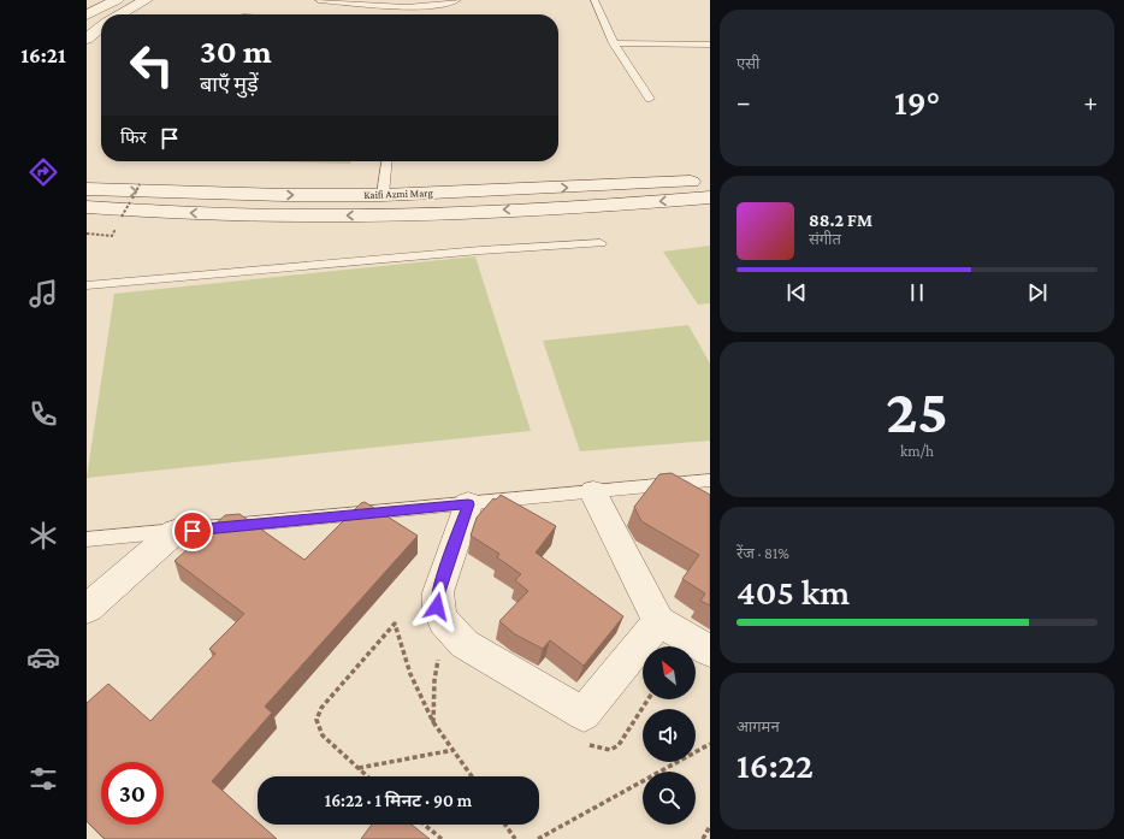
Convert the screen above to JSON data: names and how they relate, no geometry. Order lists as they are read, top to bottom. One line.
{"streets":{"street":["Kaifi Azmi Marg"]},"north":"top left","page":{"tabs":"16:21","tile":["एसी",["25","km/h"],["रेंज · 81%","405 km"],["आगमन","16:22"]],"turn":["30 m","बाएँ मुड़ें"],"heat":["−","19°","+"],"then":"फिर","song":["88.2 FM","संगीत"],"limit":"30","trip":"16:22 · 1 मिनट · 90 m"}}
